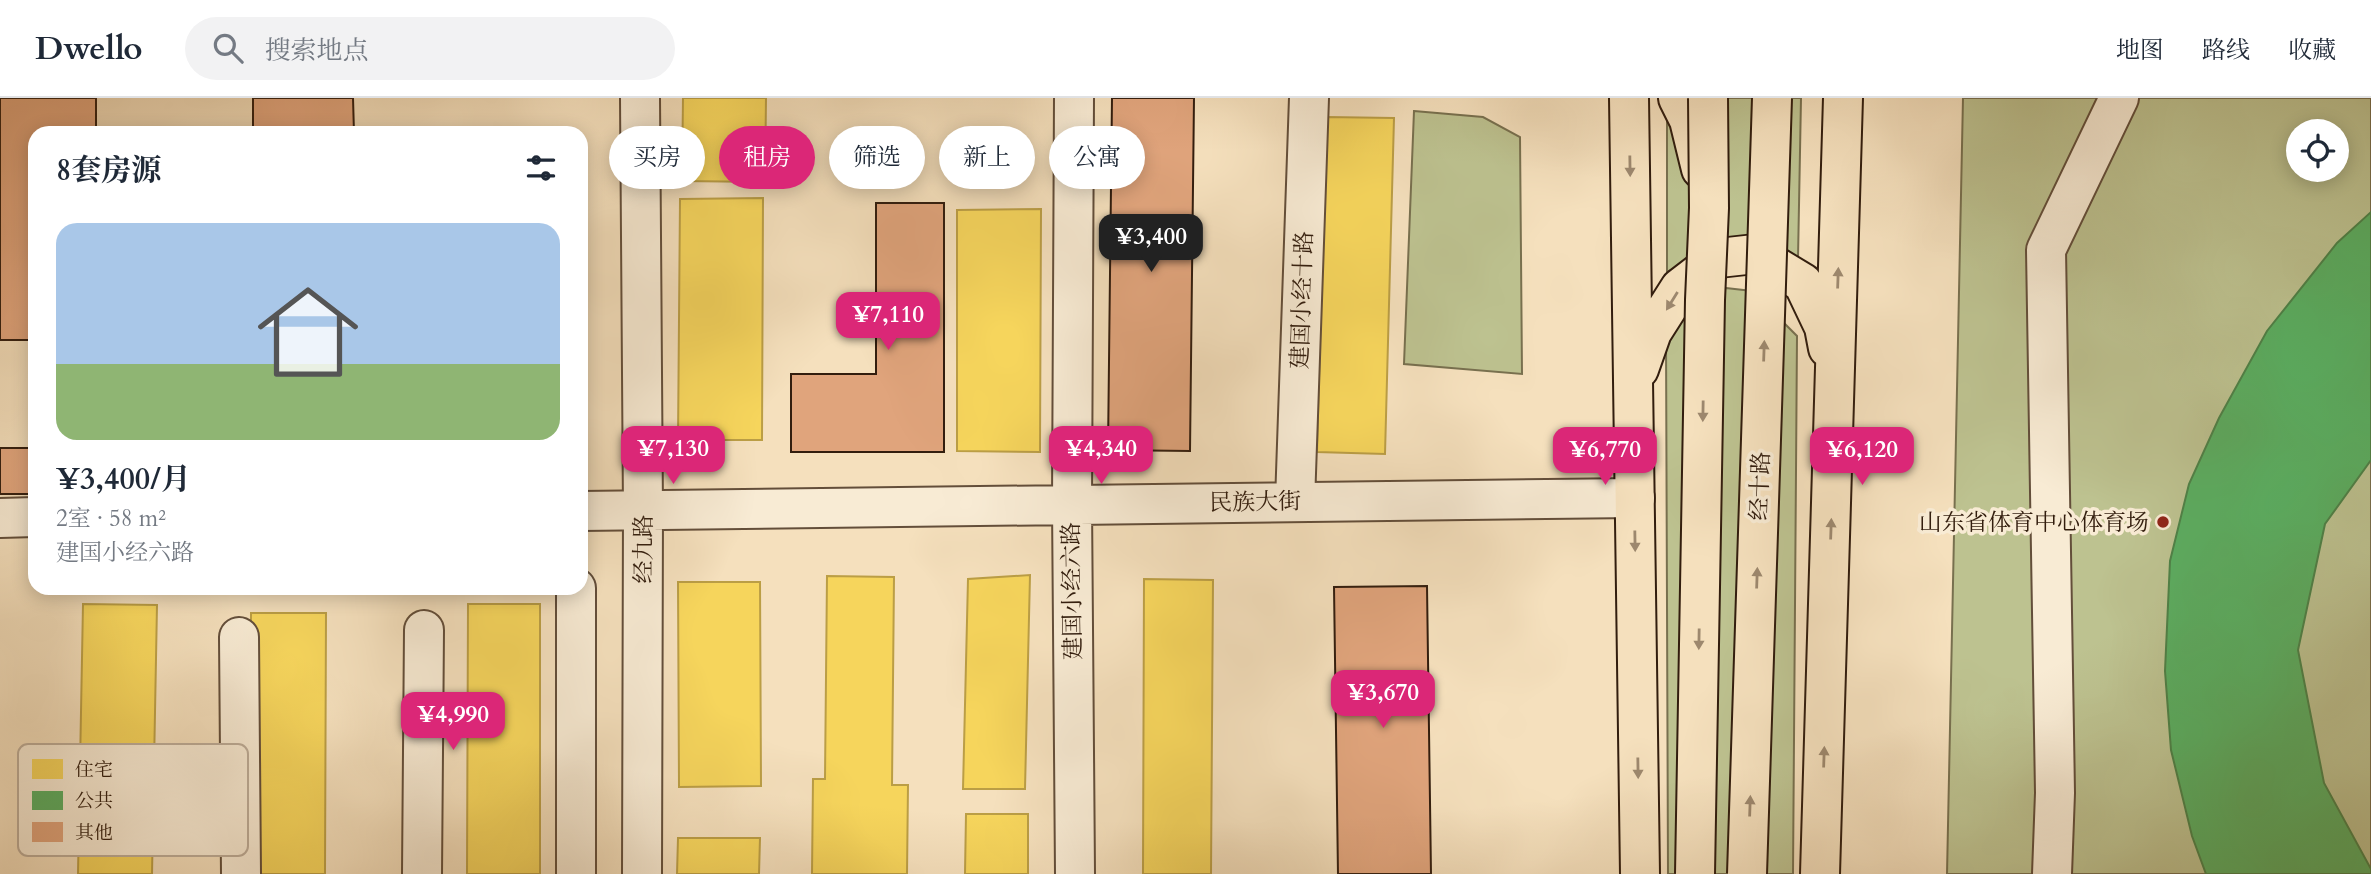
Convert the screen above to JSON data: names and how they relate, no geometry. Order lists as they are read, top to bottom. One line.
{"streets":{"main road":["经十路"],"street":["建国小经十路","民族大街","经九路","建国小经六路"]},"crossings":[["建国小经十路","民族大街"],["民族大街","经九路"],["民族大街","建国小经六路"]],"places":["山东省体育中心体育场"],"legend":["住宅","公共","其他"],"page":{"header":"Dwello","search":"搜索地点","nav":["地图","路线","收藏"],"chip":["买房","租房","筛选","新上","公寓"],"heading":"8套房源","list":[{"name":"¥3,400/月","note":"2室 · 58 m² · 建国小经六路"}],"price":["¥3,400","¥7,110","¥7,130","¥4,340","¥6,770","¥6,120","¥3,670","¥4,990"]}}
